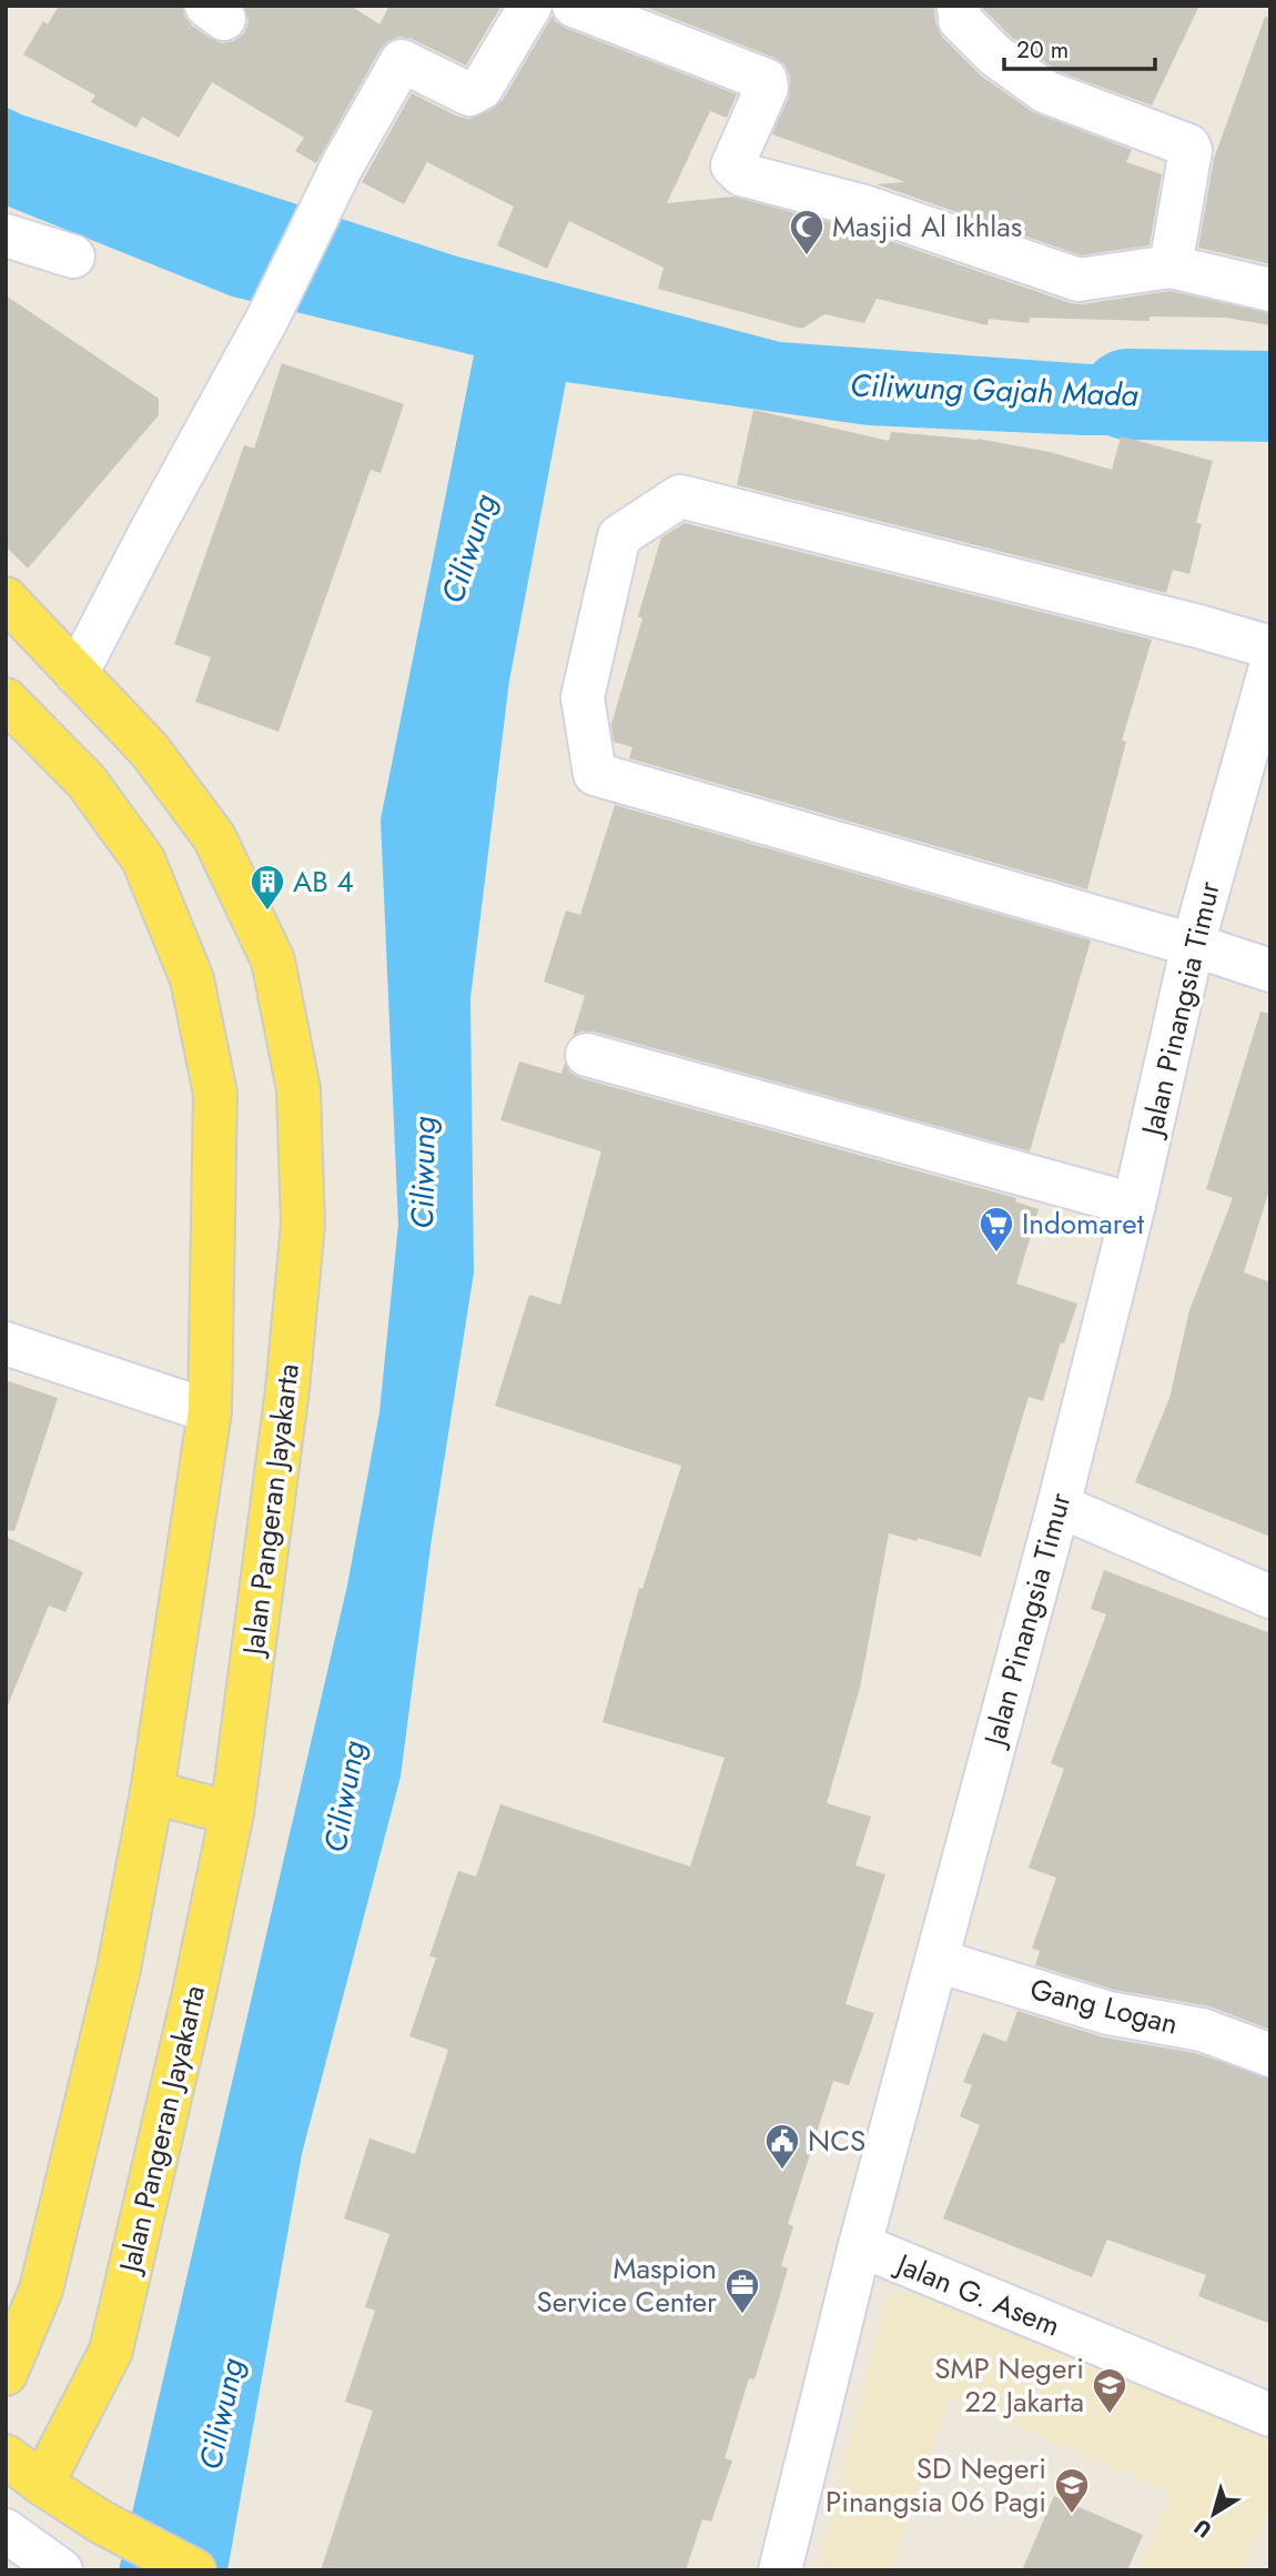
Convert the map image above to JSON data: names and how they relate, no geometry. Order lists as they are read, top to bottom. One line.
{"streets":{"main road":["Jalan Pangeran Jayakarta"],"street":["Jalan Pinangsia Timur","Gang Logan","Jalan G. Asem"]},"crossings":[["Jalan Pinangsia Timur","Gang Logan"],["Jalan Pinangsia Timur","Jalan G. Asem"]],"water":["Ciliwung Gajah Mada","Ciliwung"],"places":{"mosque":["Masjid Al Ikhlas"],"building":["AB 4"],"supermarket":["Indomaret"],"public building":["NCS"],"office":["Maspion Service Center"],"school or university":["SMP Negeri 22 Jakarta","SD Negeri Pinangsia 06 Pagi"]},"scale_bar":"20 m","north":"bottom left"}
